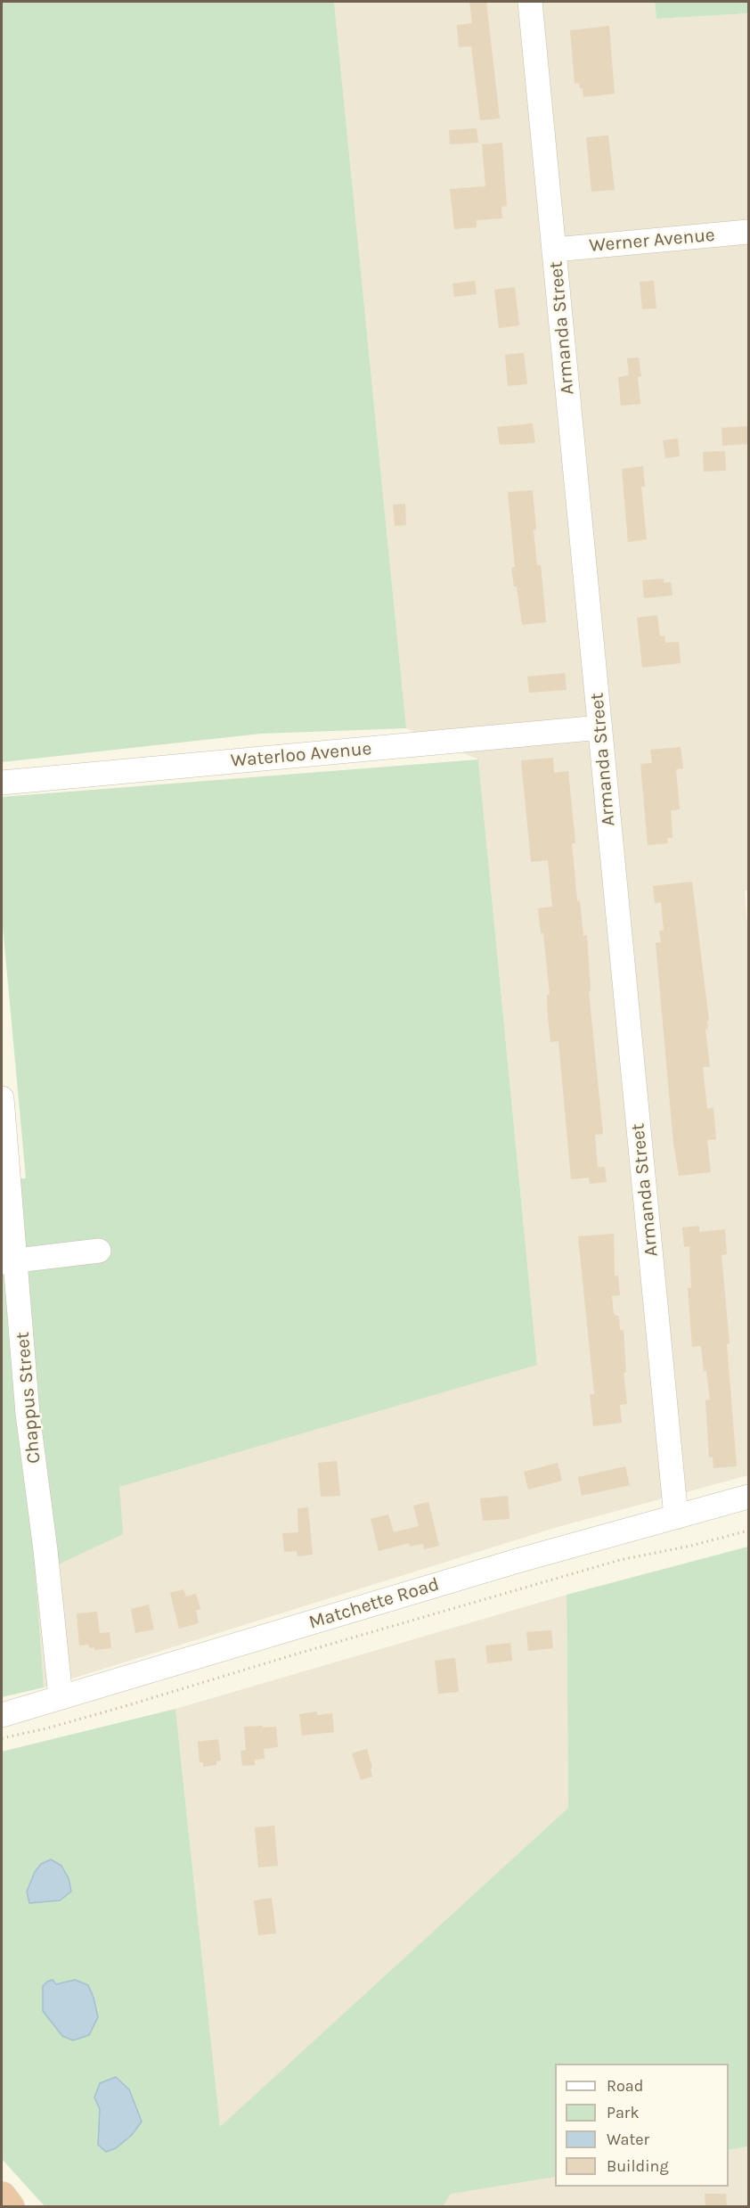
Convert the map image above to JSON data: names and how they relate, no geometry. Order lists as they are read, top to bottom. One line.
{"streets":{"street":["Werner Avenue","Armanda Street","Waterloo Avenue","Chappus Street","Matchette Road"]},"crossings":[["Werner Avenue","Armanda Street"],["Armanda Street","Waterloo Avenue"],["Armanda Street","Matchette Road"],["Chappus Street","Matchette Road"]],"legend":["Road","Park","Water","Building"]}
